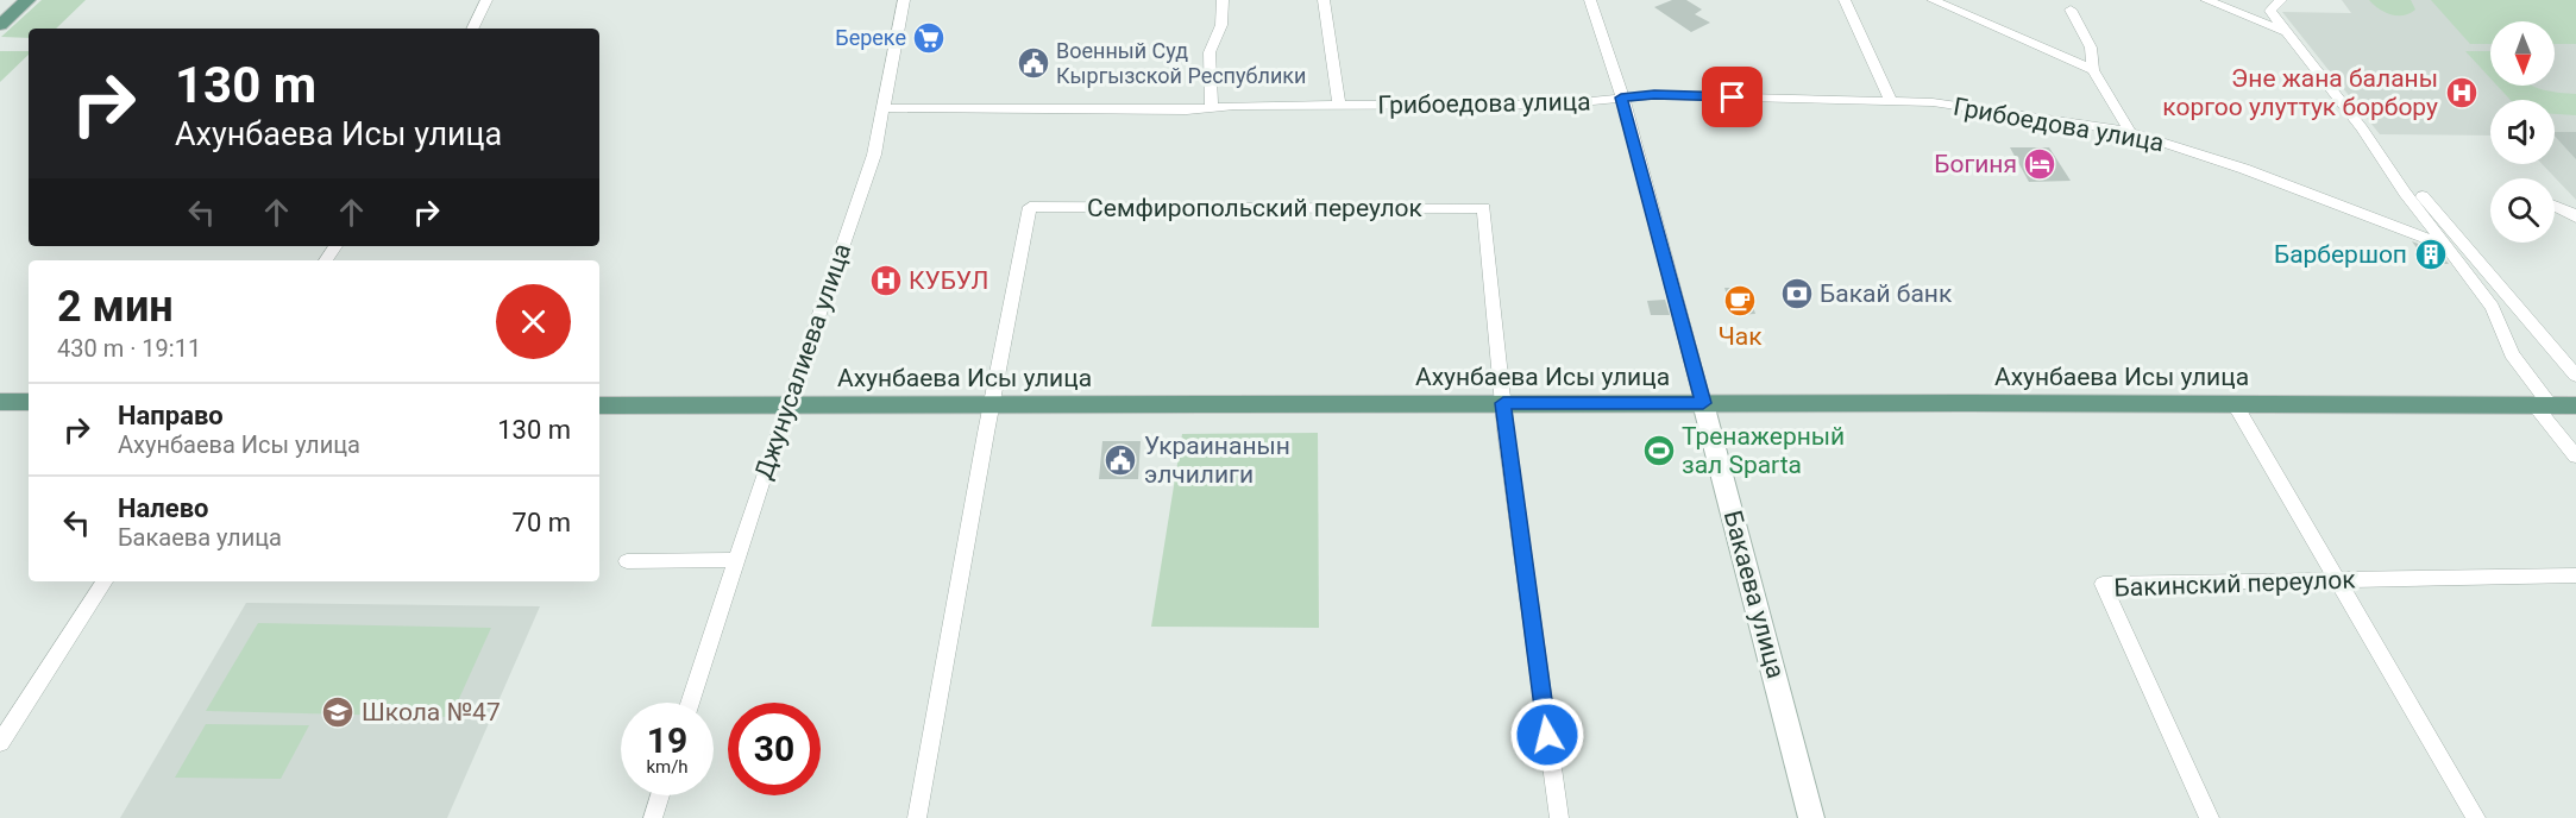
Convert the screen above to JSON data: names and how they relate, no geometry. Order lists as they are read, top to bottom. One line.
{"streets":{"main road":["Ахунбаева Исы улица","Бакаева улица"],"street":["Грибоедова улица","Семфиропольский переулок","Джунусалиева улица","Бакинский переулок"]},"crossings":[["Грибоедова улица","Джунусалиева улица"],["Грибоедова улица","Бакаева улица"],["Семфиропольский переулок","Ахунбаева Исы улица"],["Джунусалиева улица","Ахунбаева Исы улица"],["Ахунбаева Исы улица","Бакаева улица"]],"places":{"supermarket":["Береке"],"public building":["Военный Суд Кыргызской Республики","Украинанын элчилиги"],"hospital":["Эне жана баланы коргоо улуттук борбору","КУБУЛ"],"hotel":["Богиня"],"building":["Барбершоп"],"bank":["Бакай банк"],"cafe":["Чак"],"sports":["Тренажерный зал Sparta"],"school or university":["Школа №47"]},"north":"bottom","page":{"turn":["130 m","Ахунбаева Исы улица"],"heading":["2 мин","430 m · 19:11"],"list":[{"name":"Направо","note":"Ахунбаева Исы улица","value":"130 m"},{"name":"Налево","note":"Бакаева улица","value":"70 m"}],"speed":"19 km/h","limit":"30"}}
